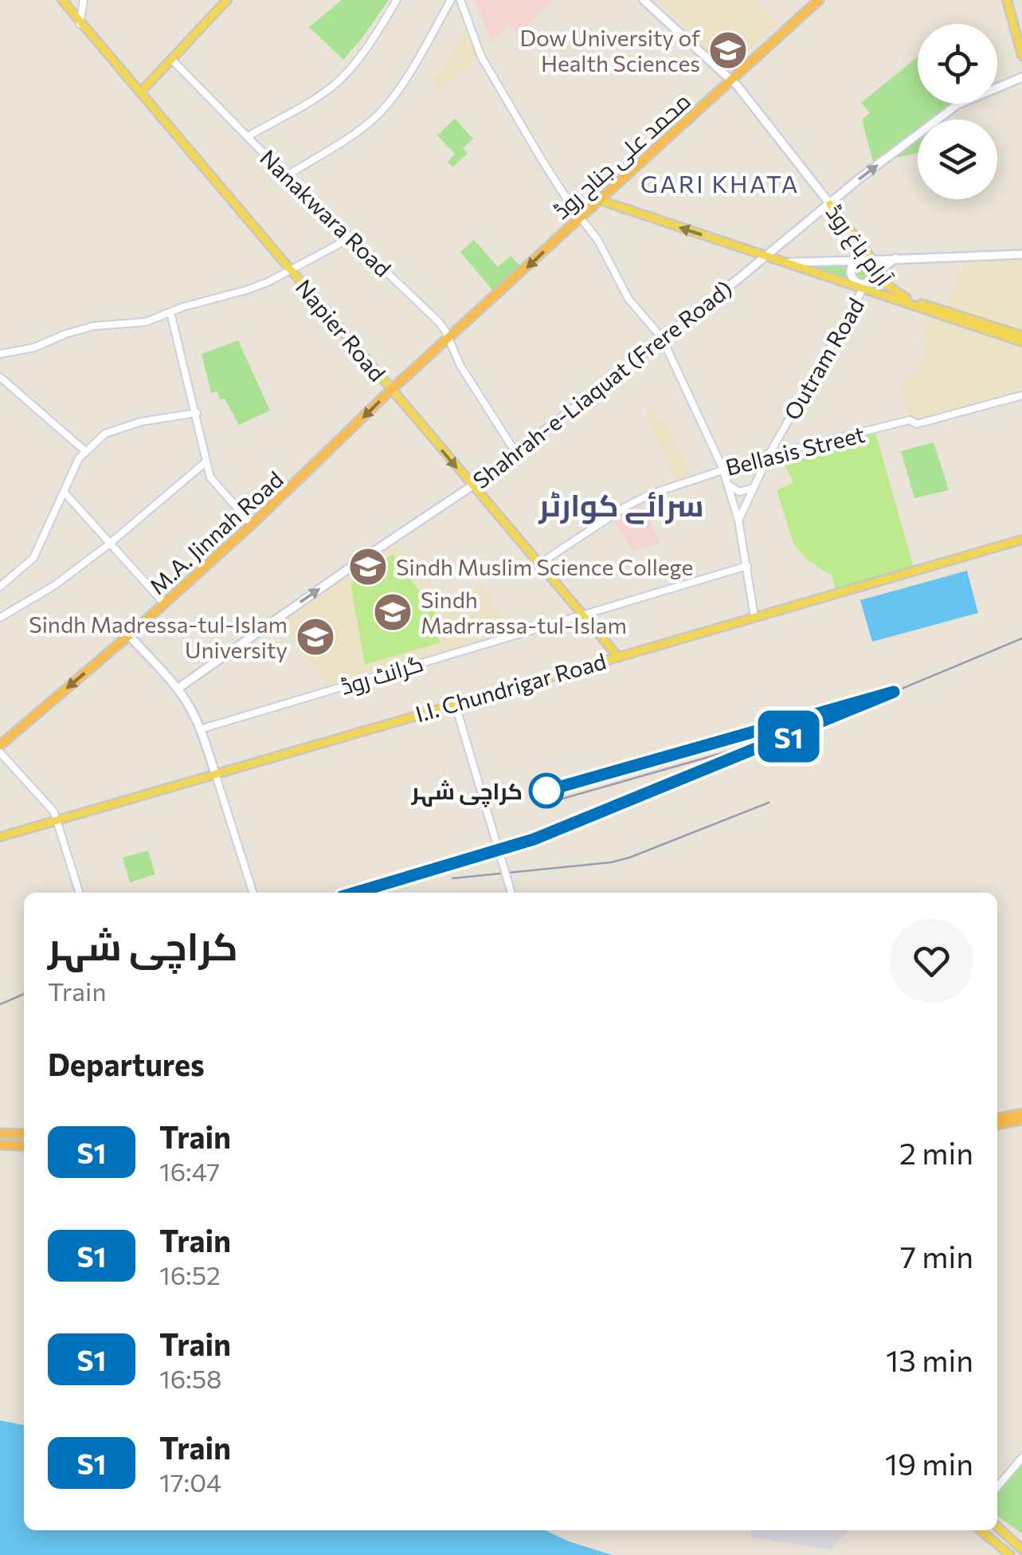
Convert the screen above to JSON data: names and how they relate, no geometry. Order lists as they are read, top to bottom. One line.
{"streets":{"highway":["محمد علی جناح روڈ","M.A. Jinnah Road"],"main road":["آرام باغ روڈ","Napier Road","Shahrah-e-Liaquat (Frere Road)","I.I. Chundrigar Road"],"street":["Nanakwara Road","Outram Road","Bellasis Street","گرانٹ روڈ"]},"crossings":[["محمد علی جناح روڈ","Nanakwara Road"],["محمد علی جناح روڈ","آرام باغ روڈ"],["محمد علی جناح روڈ","M.A. Jinnah Road"],["Nanakwara Road","Shahrah-e-Liaquat (Frere Road)"],["Nanakwara Road","M.A. Jinnah Road"],["آرام باغ روڈ","Shahrah-e-Liaquat (Frere Road)"],["Napier Road","Shahrah-e-Liaquat (Frere Road)"],["Napier Road","Bellasis Street"],["Napier Road","M.A. Jinnah Road"],["Napier Road","گرانٹ روڈ"],["Napier Road","I.I. Chundrigar Road"],["Outram Road","Bellasis Street"]],"one_way":["محمد علی جناح روڈ","Shahrah-e-Liaquat (Frere Road)","M.A. Jinnah Road"],"districts":["GARI KHATA","سرائے کوارٹر"],"places":{"school or university":["Dow University of Health Sciences","Sindh Muslim Science College","Sindh Madrrassa-tul-Islam","Sindh Madressa-tul-Islam University"],"other":["کراچی شہر"]},"page":{"on_map":"S1","heading":[["کراچی شہر","Train"],"Departures"],"list":[{"mark":"S1","name":"Train","note":"16:47","value":"2 min"},{"mark":"S1","name":"Train","note":"16:52","value":"7 min"},{"mark":"S1","name":"Train","note":"16:58","value":"13 min"},{"mark":"S1","name":"Train","note":"17:04","value":"19 min"}]}}
